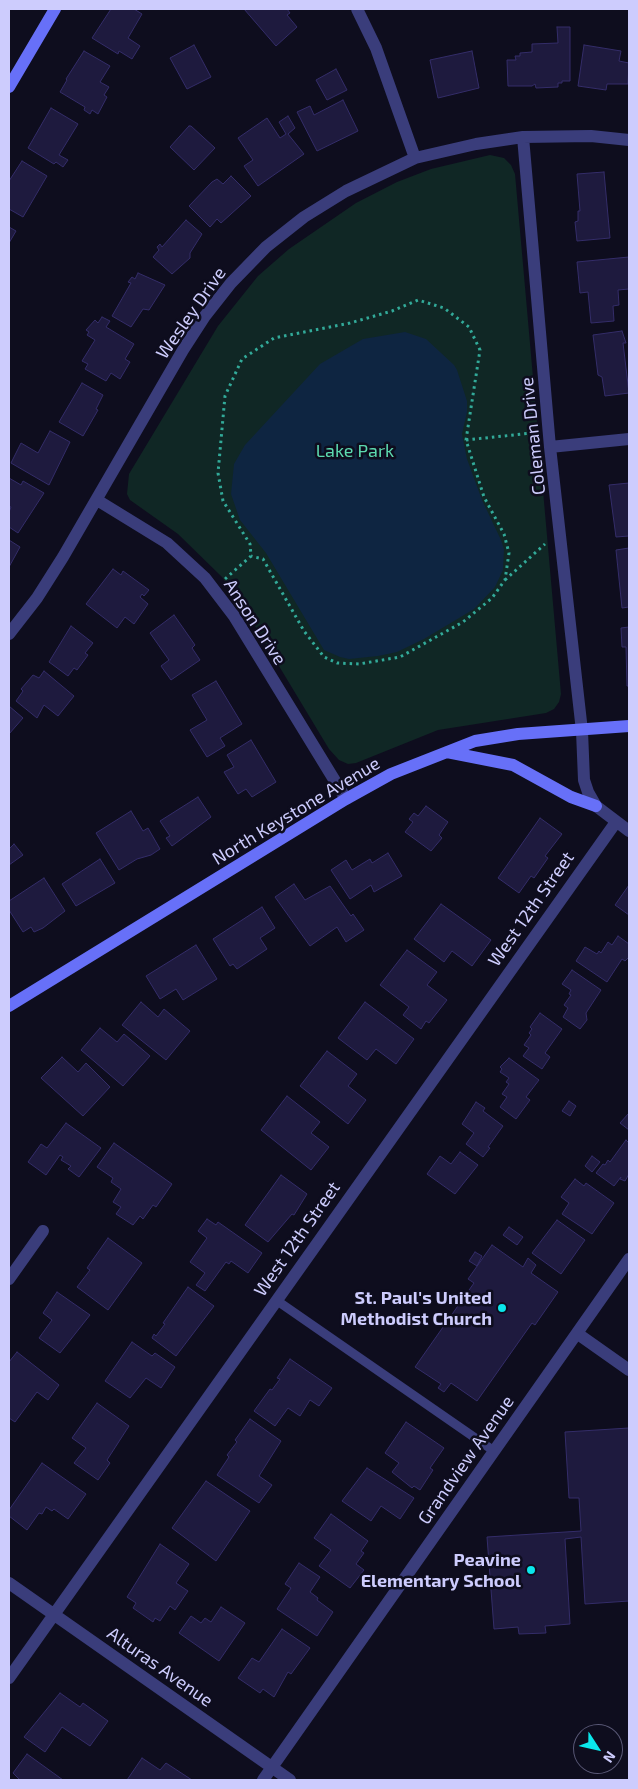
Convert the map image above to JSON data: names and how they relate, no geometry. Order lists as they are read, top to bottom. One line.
{"streets":{"street":["Wesley Drive","Coleman Drive","Anson Drive","North Keystone Avenue","West 12th Street","Grandview Avenue","Alturas Avenue"]},"crossings":[["Wesley Drive","Coleman Drive"],["Wesley Drive","Anson Drive"],["Coleman Drive","North Keystone Avenue"],["Anson Drive","North Keystone Avenue"],["West 12th Street","Alturas Avenue"],["Grandview Avenue","Alturas Avenue"]],"parks":["Lake Park"],"places":["St. Paul's United Methodist Church","Peavine Elementary School"],"north":"bottom right"}
